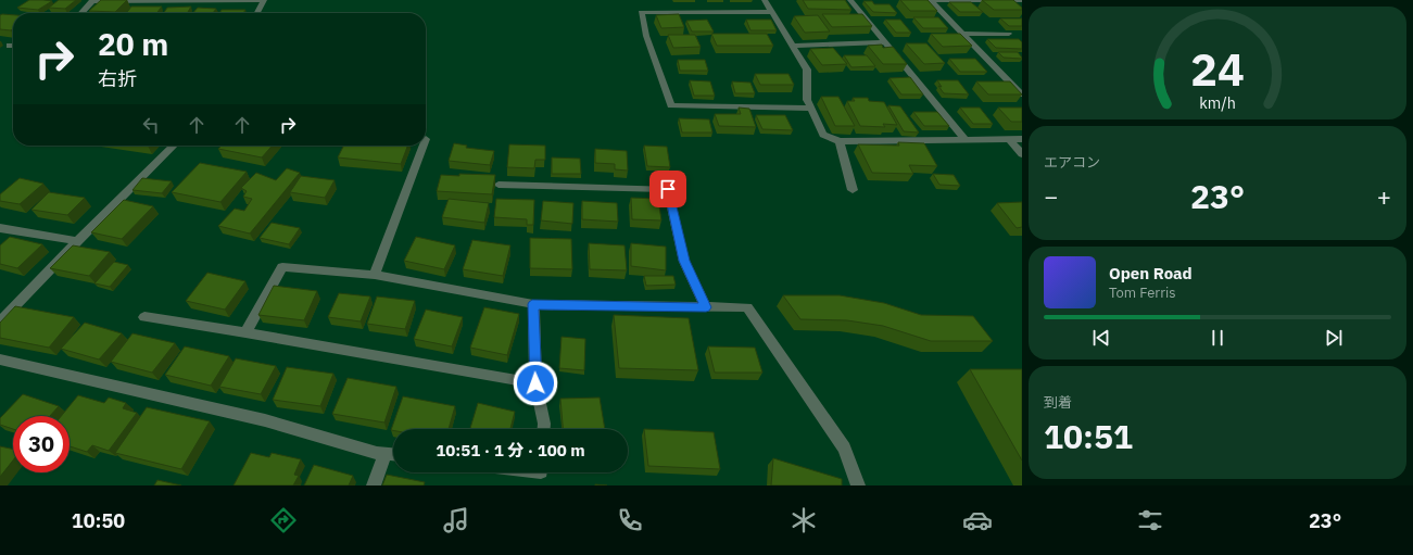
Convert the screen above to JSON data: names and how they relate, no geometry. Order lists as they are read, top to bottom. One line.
{"page":{"turn":["20 m","右折"],"tile":["エアコン",["到着","10:51"]],"heat":["−","23°","+"],"song":["Open Road","Tom Ferris"],"limit":"30","trip":"10:51 · 1 分 · 100 m","tabs":["10:50","23°"],"gauge":["24","km/h"]}}
